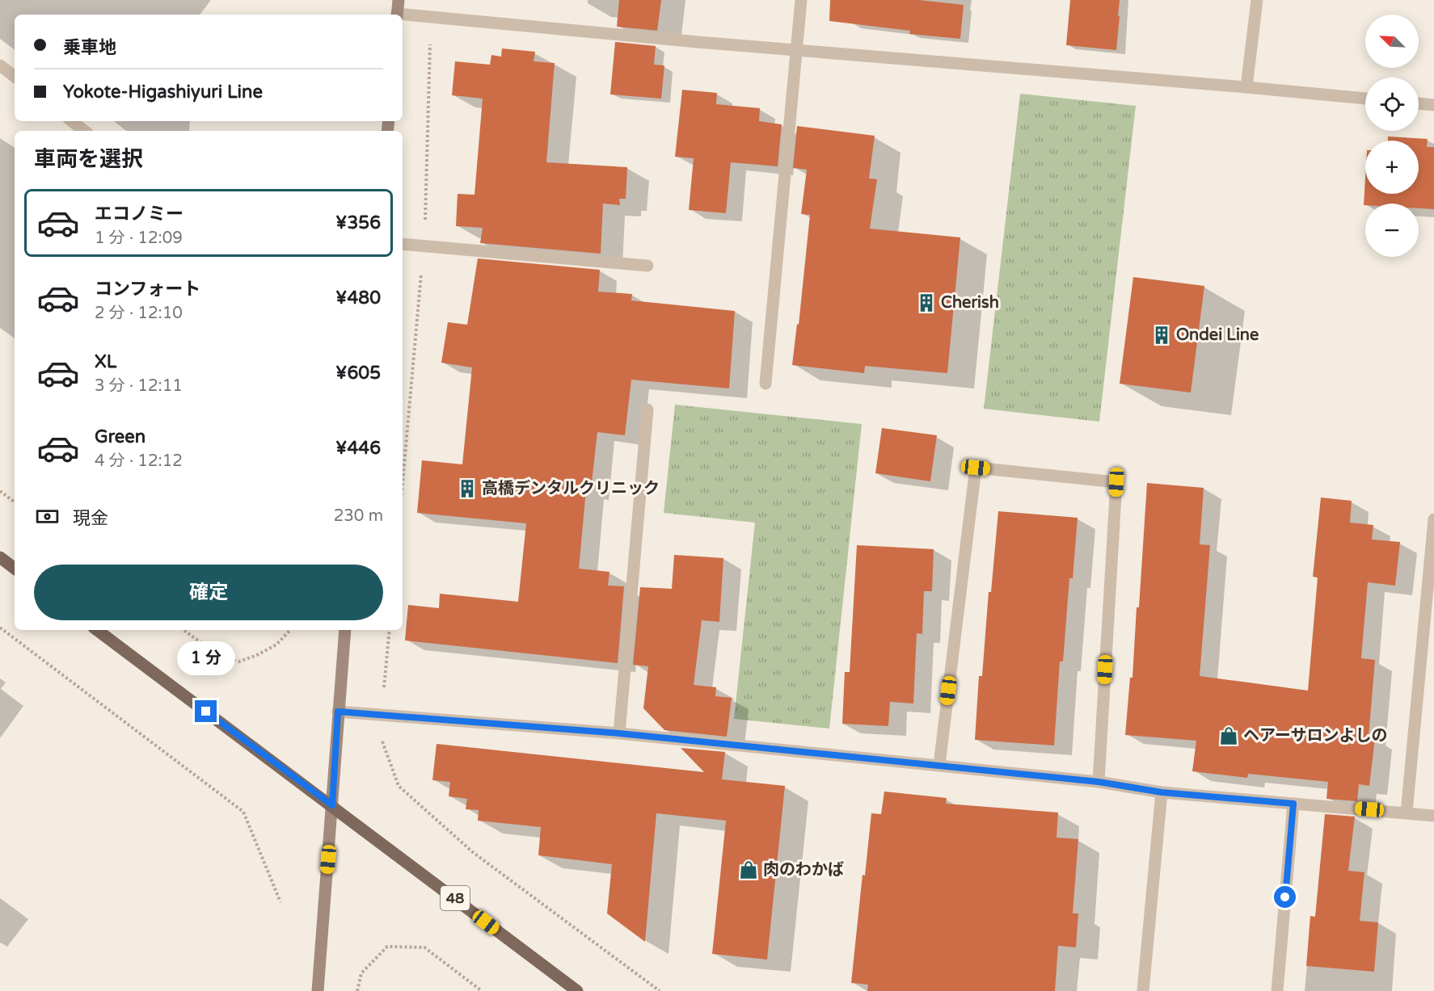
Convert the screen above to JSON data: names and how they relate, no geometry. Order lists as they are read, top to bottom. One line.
{"streets":{"main road":["48"]},"places":{"building":["Cherish","Ondei Line","高橋デンタルクリニック"],"shop":["ヘアーサロンよしの","肉のわかば"]},"north":"top left","page":{"map_buttons":["+","−"],"banner":["乗車地","Yokote-Higashiyuri Line"],"heading":"車両を選択","list":[{"name":"エコノミー","note":"1 分 · 12:09","value":"¥356"},{"name":"コンフォート","note":"2 分 · 12:10","value":"¥480"},{"name":"XL","note":"3 分 · 12:11","value":"¥605"},{"name":"Green","note":"4 分 · 12:12","value":"¥446"}],"pay":["現金","230 m"],"buttons":"確定","bubble":"1 分"}}
